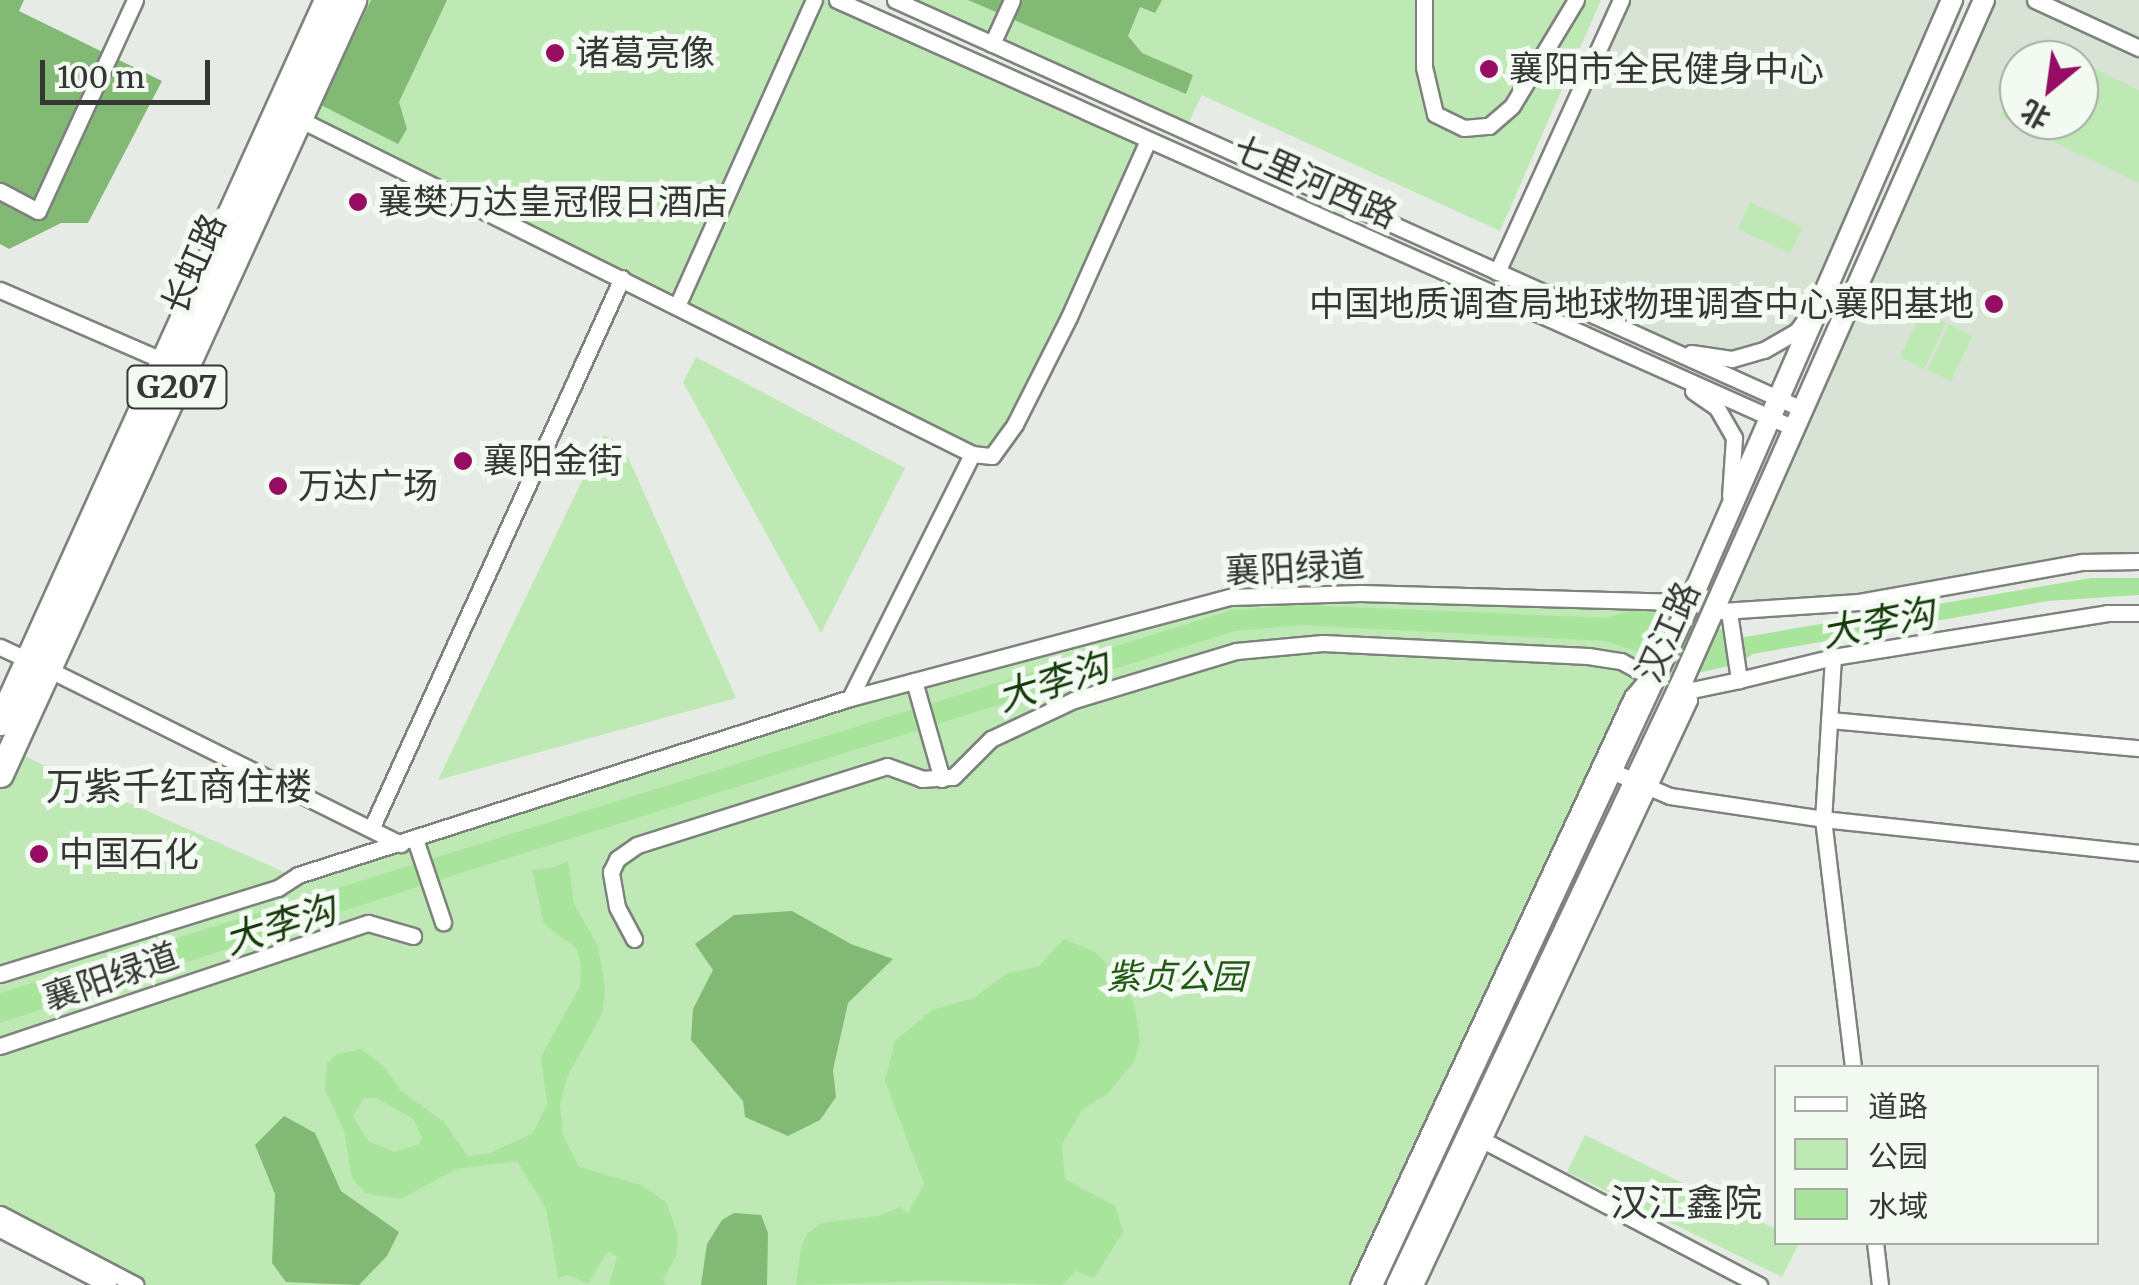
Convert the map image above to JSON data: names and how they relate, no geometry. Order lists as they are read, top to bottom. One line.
{"streets":{"highway":["长虹路","G207"],"main road":["汉江路"],"street":["七里河西路","襄阳绿道"]},"crossings":[["七里河西路","汉江路"],["襄阳绿道","汉江路"]],"districts":["万紫千红商住楼","汉江鑫院"],"water":["大李沟"],"parks":["紫贞公园"],"places":["诸葛亮像","襄阳市全民健身中心","襄樊万达皇冠假日酒店","中国地质调查局地球物理调查中心襄阳基地","襄阳金街","万达广场","中国石化"],"legend":["道路","公园","水域"],"scale_bar":"100 m","north":"bottom left"}
